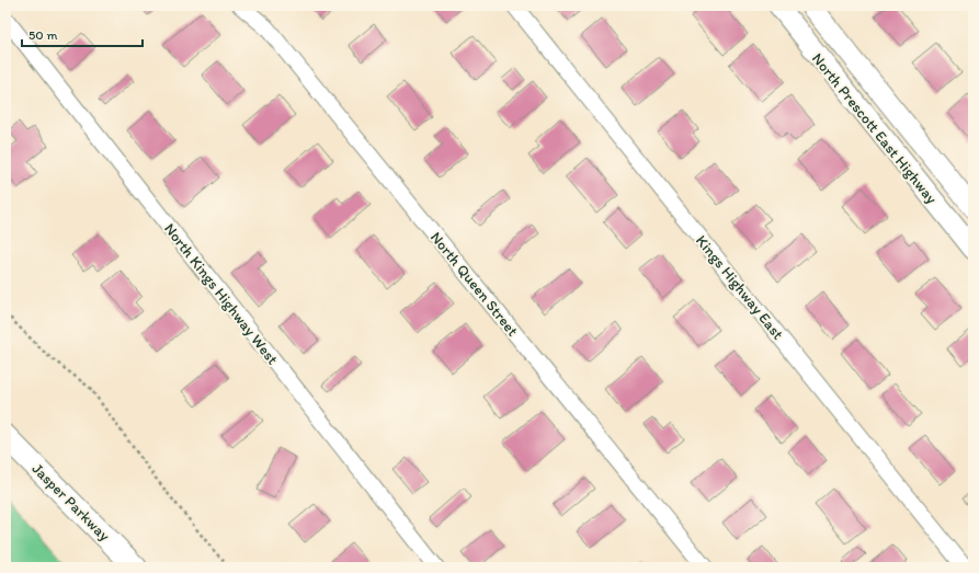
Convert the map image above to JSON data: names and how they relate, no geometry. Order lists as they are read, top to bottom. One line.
{"streets":{"main road":["Jasper Parkway"],"street":["North Prescott East Highway","North Queen Street","Kings Highway East","North Kings Highway West"]},"scale_bar":"50 m"}
